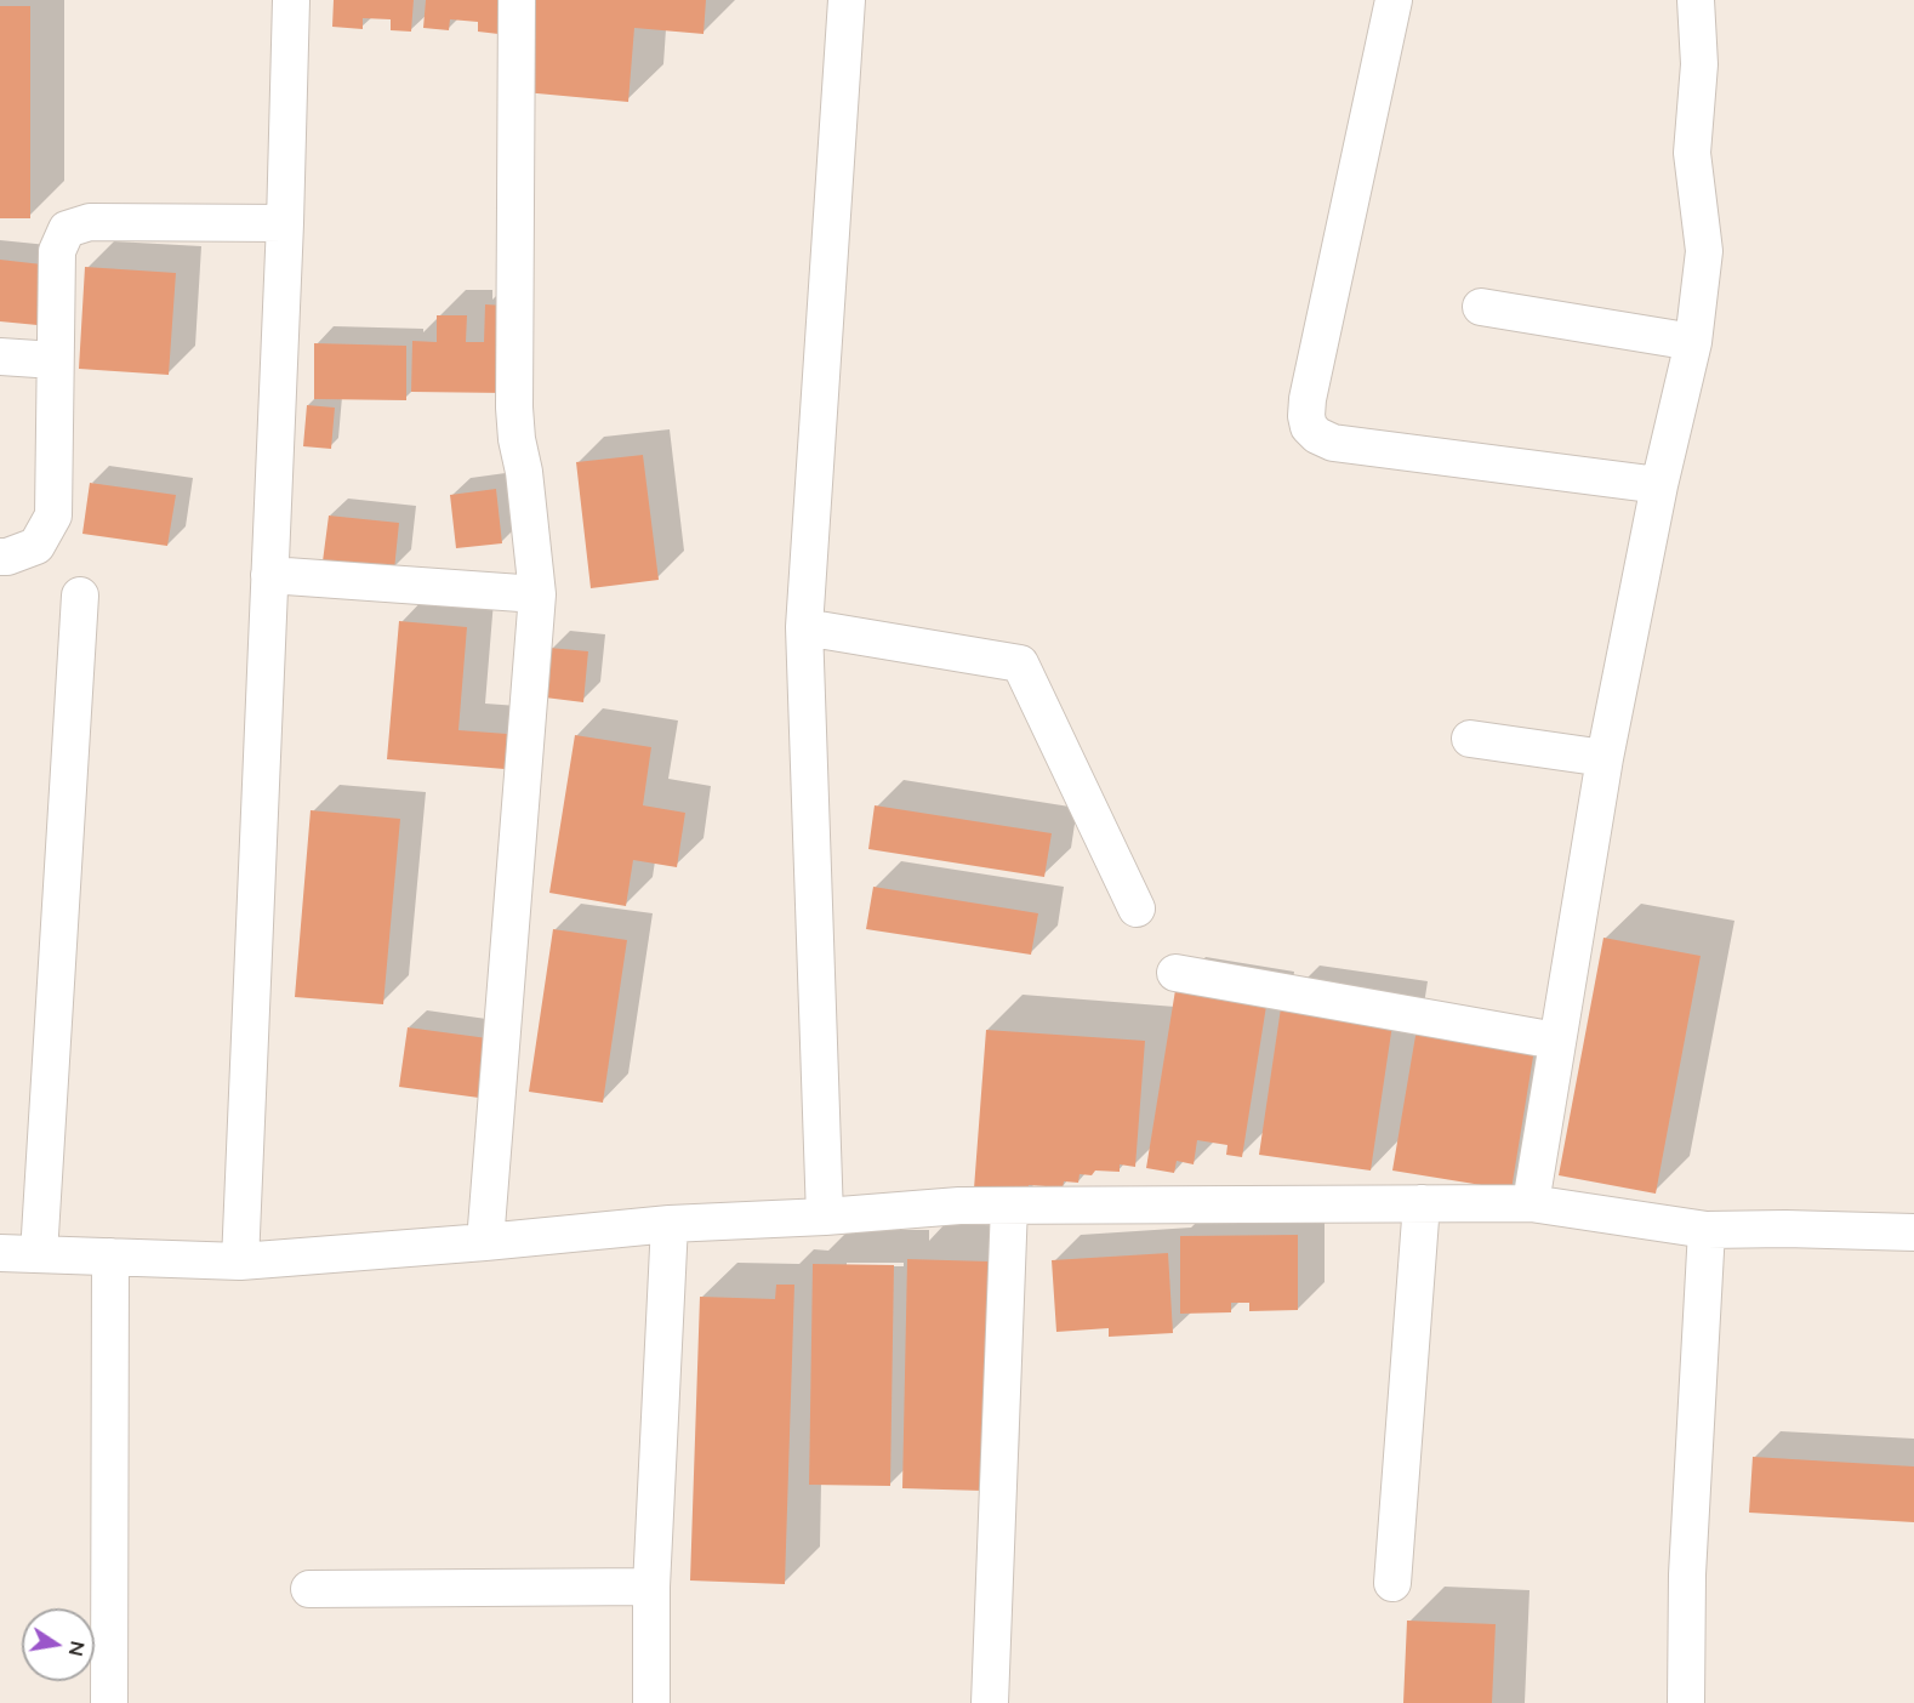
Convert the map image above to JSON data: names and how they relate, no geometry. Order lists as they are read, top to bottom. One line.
{"north":"right"}
